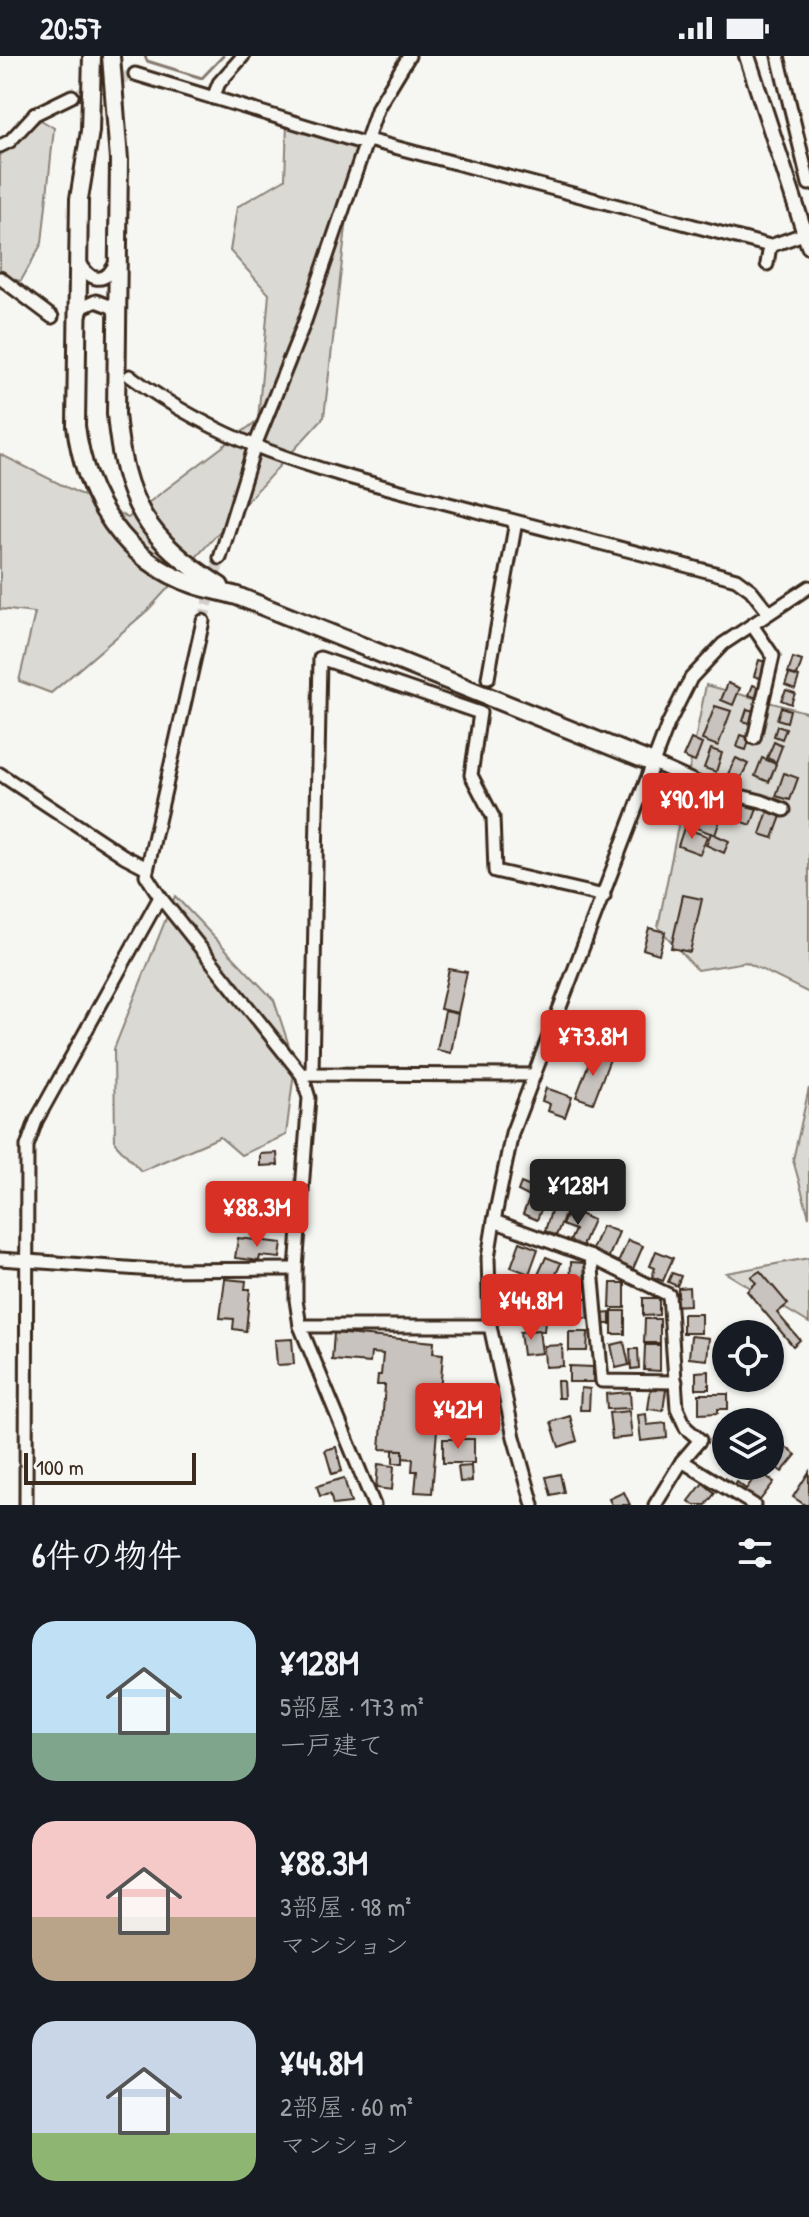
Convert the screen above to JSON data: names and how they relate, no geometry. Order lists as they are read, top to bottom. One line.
{"scale_bar":"100 m","page":{"status":"20:57","price":["¥90.1M","¥73.8M","¥128M","¥88.3M","¥44.8M","¥42M"],"scale":"100 m","heading":"6件の物件","list":[{"name":"¥128M","note":"5部屋 · 173 m² · 一戸建て"},{"name":"¥88.3M","note":"3部屋 · 98 m² · マンション"},{"name":"¥44.8M","note":"2部屋 · 60 m² · マンション"}]}}
